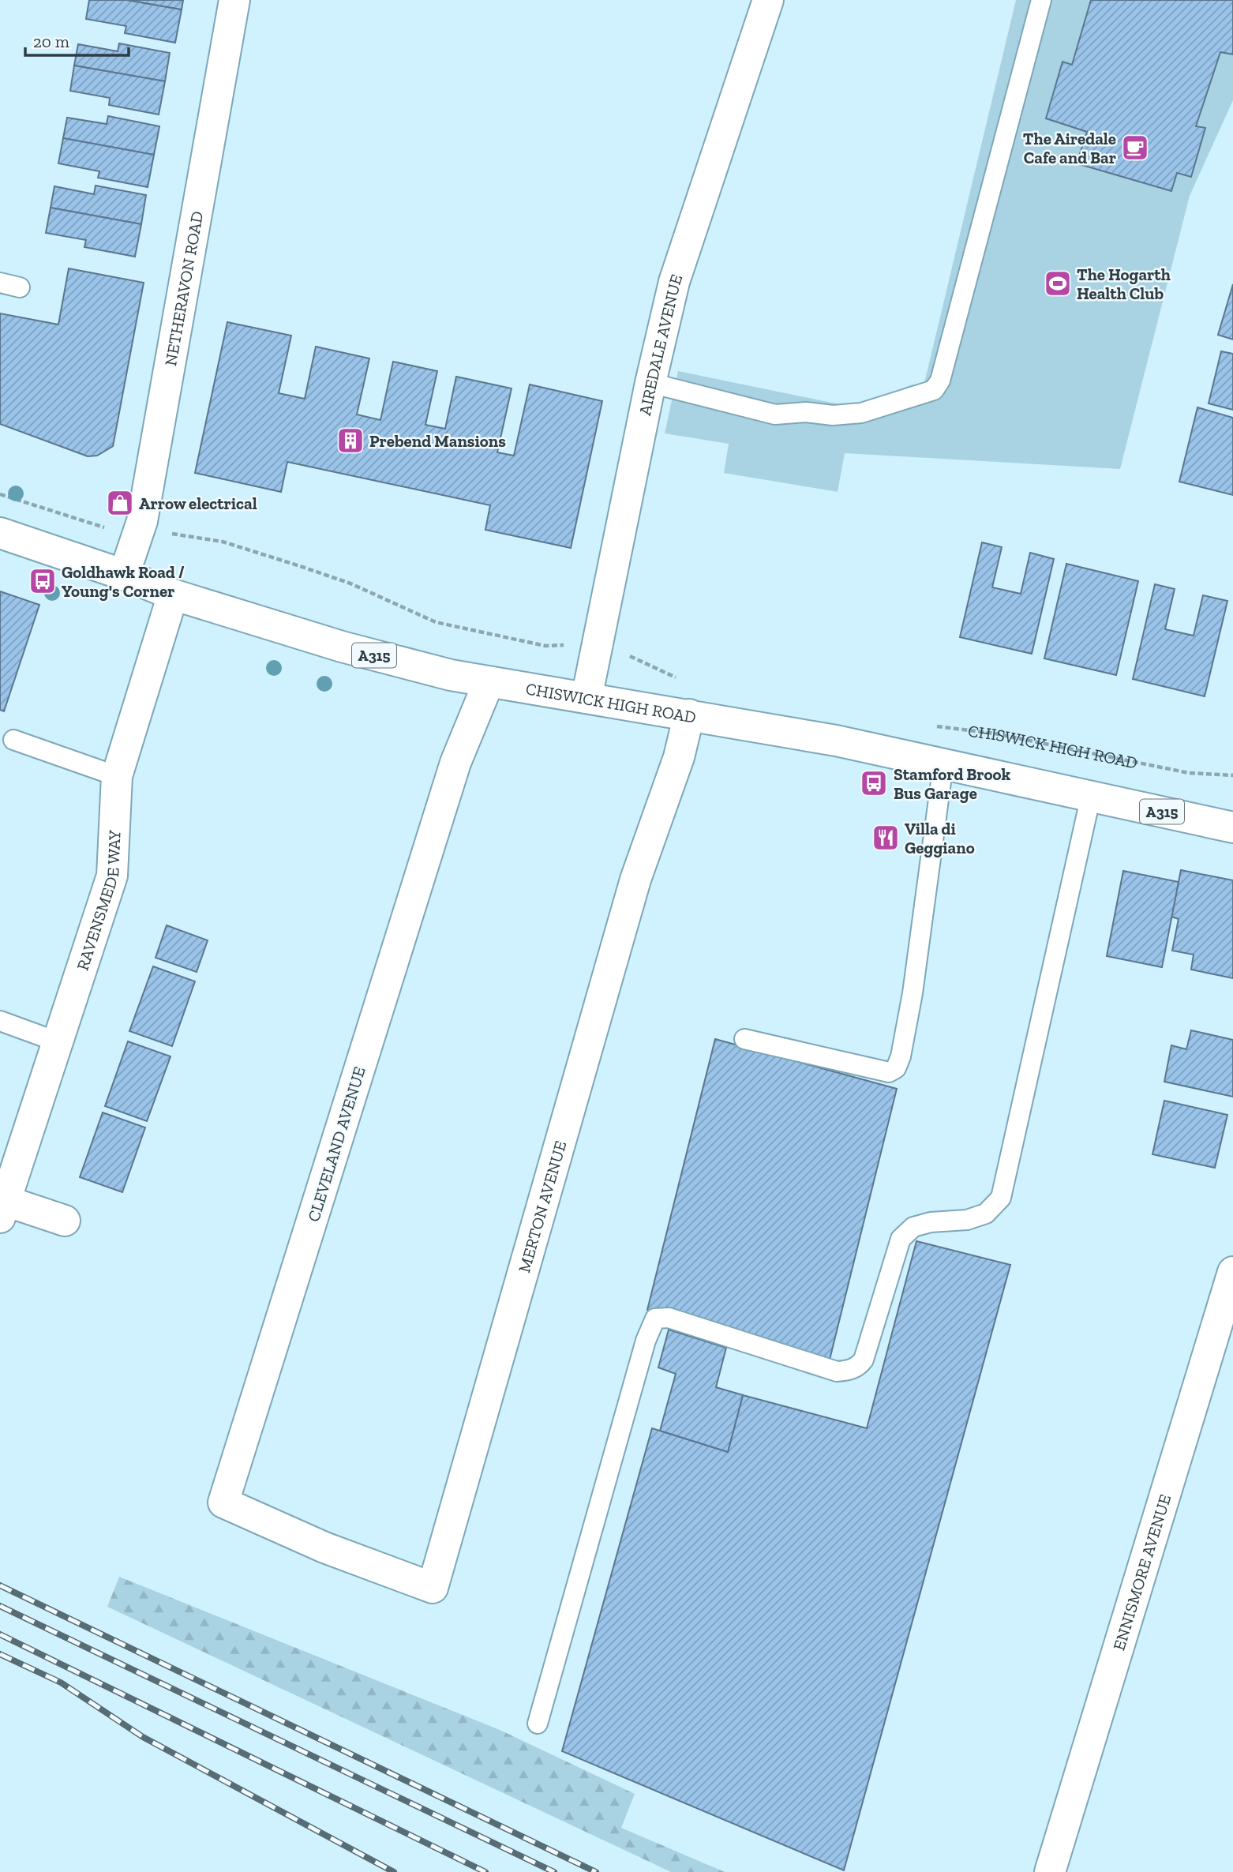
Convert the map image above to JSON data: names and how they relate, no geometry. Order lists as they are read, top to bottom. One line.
{"streets":{"street":["NETHERAVON ROAD","AIREDALE AVENUE","A315","CHISWICK HIGH ROAD","RAVENSMEDE WAY","CLEVELAND AVENUE","MERTON AVENUE","ENNISMORE AVENUE"]},"crossings":[["NETHERAVON ROAD","CHISWICK HIGH ROAD"],["AIREDALE AVENUE","CHISWICK HIGH ROAD"],["CHISWICK HIGH ROAD","RAVENSMEDE WAY"],["CHISWICK HIGH ROAD","CLEVELAND AVENUE"],["CHISWICK HIGH ROAD","MERTON AVENUE"],["CLEVELAND AVENUE","MERTON AVENUE"]],"places":{"cafe":["The Airedale Cafe and Bar"],"sports":["The Hogarth Health Club"],"building":["Prebend Mansions"],"shop":["Arrow electrical"],"bus stop":["Goldhawk Road / Young's Corner","Stamford Brook Bus Garage"],"restaurant":["Villa di Geggiano"]},"scale_bar":"20 m"}
